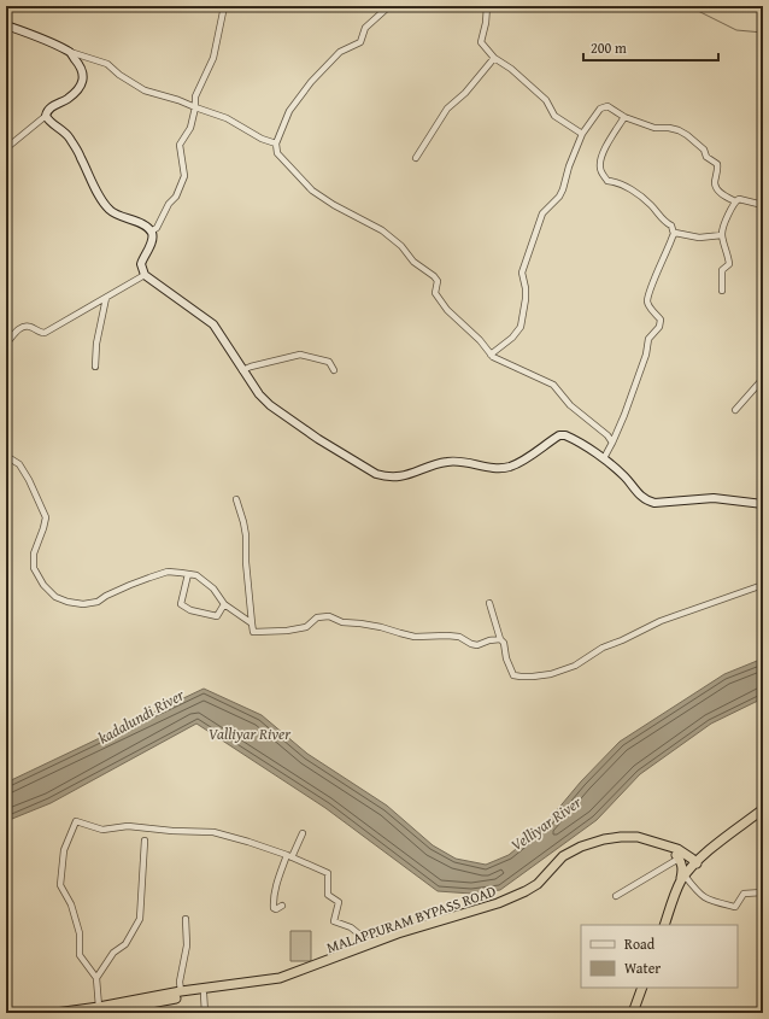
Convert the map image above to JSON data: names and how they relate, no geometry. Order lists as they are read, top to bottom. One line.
{"streets":{"highway":["MALAPPURAM BYPASS ROAD"]},"water":["kadalundi River","Valliyar River","Velliyar River"],"legend":["Road","Water"],"scale_bar":"200 m"}
